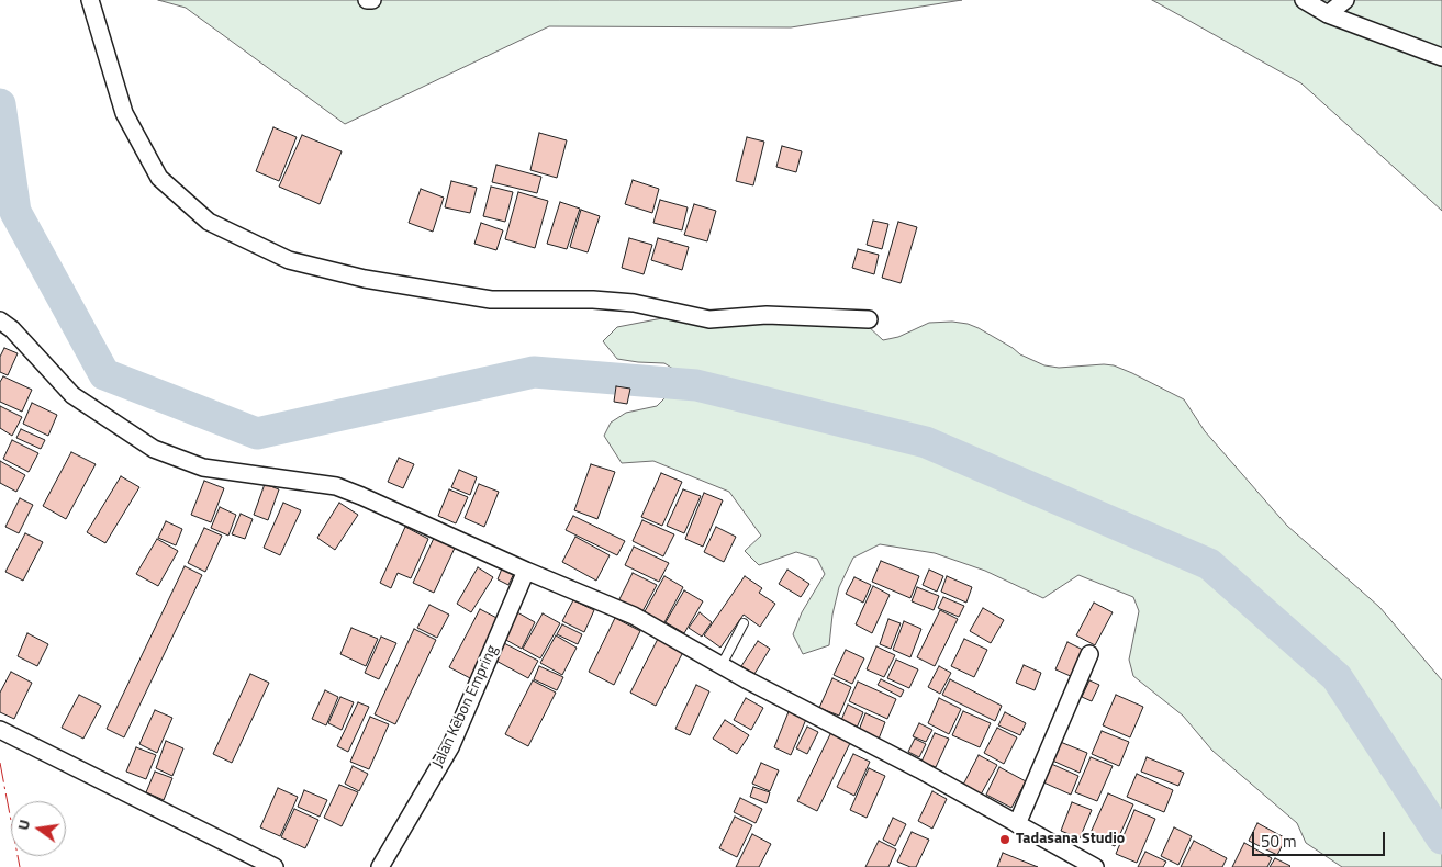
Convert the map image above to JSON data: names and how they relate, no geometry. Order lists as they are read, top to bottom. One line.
{"streets":{"street":["Jalan Kebon Empring"]},"places":["Tadasana Studio"],"scale_bar":"50 m","north":"left"}
